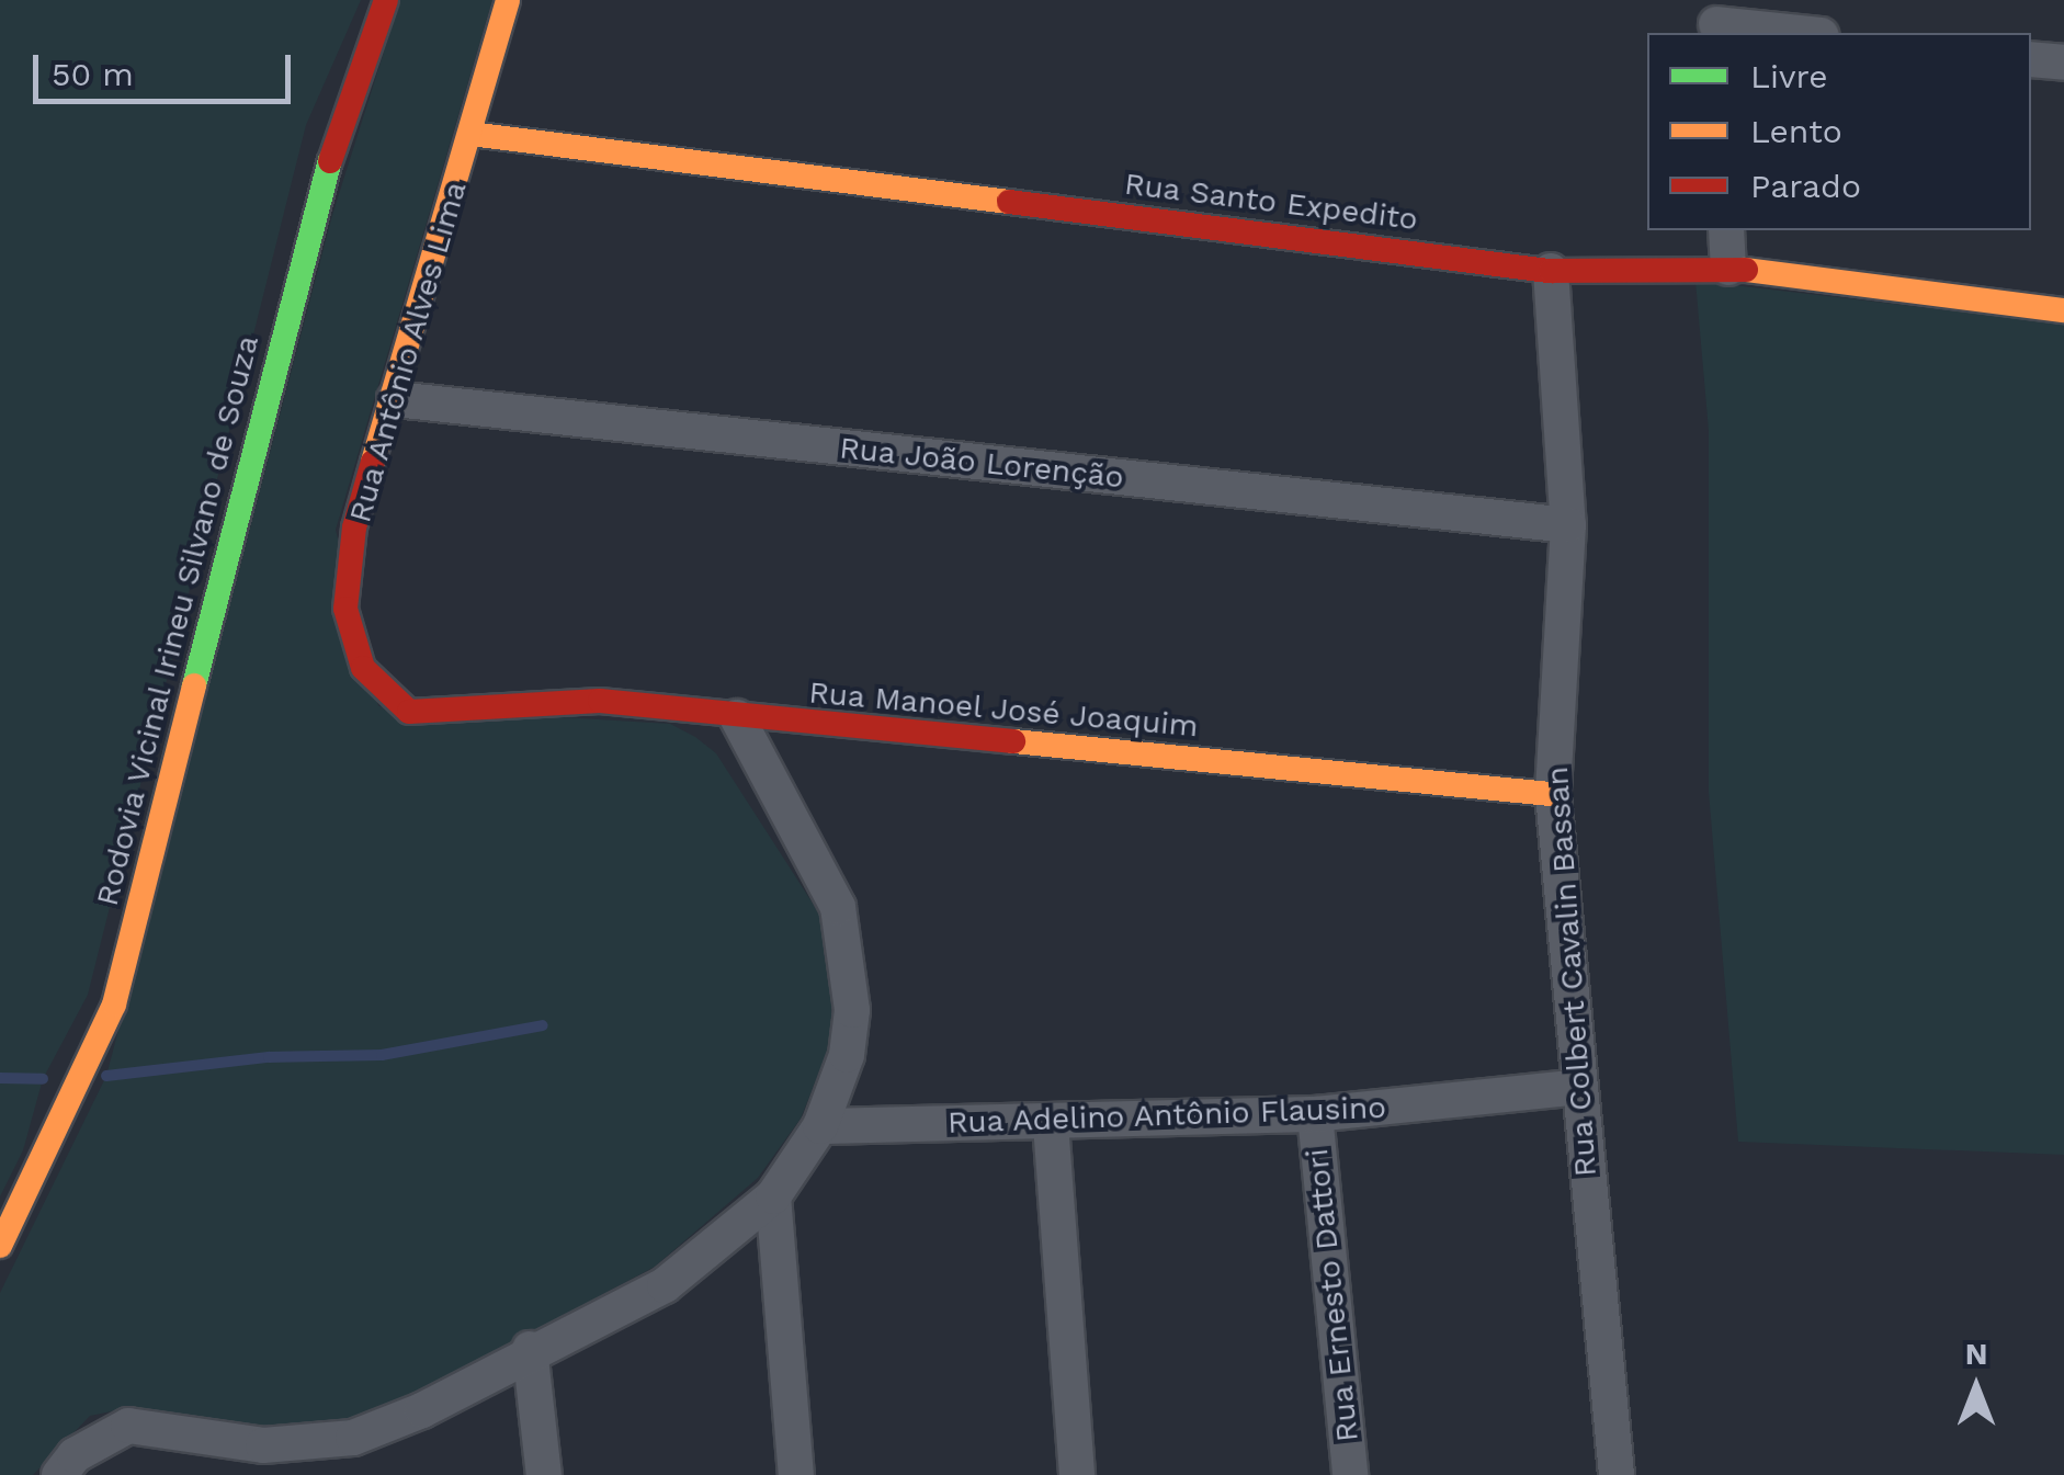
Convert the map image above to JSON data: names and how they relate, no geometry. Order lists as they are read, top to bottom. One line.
{"streets":{"street":["Rua Santo Expedito","Rua Antônio Alves Lima","Rua João Lorenção","Rodovia Vicinal Irineu Silvano de Souza","Rua Manoel José Joaquim","Rua Colbert Cavalin Bassan","Rua Adelino Antônio Flausino","Rua Ernesto Dattori"]},"crossings":[["Rua Santo Expedito","Rua Antônio Alves Lima"],["Rua Santo Expedito","Rua Colbert Cavalin Bassan"],["Rua Antônio Alves Lima","Rua João Lorenção"],["Rua Antônio Alves Lima","Rua Manoel José Joaquim"],["Rua João Lorenção","Rua Colbert Cavalin Bassan"],["Rua Manoel José Joaquim","Rua Colbert Cavalin Bassan"],["Rua Colbert Cavalin Bassan","Rua Adelino Antônio Flausino"],["Rua Adelino Antônio Flausino","Rua Ernesto Dattori"]],"legend":["Livre","Lento","Parado"],"scale_bar":"50 m","north":"top"}
